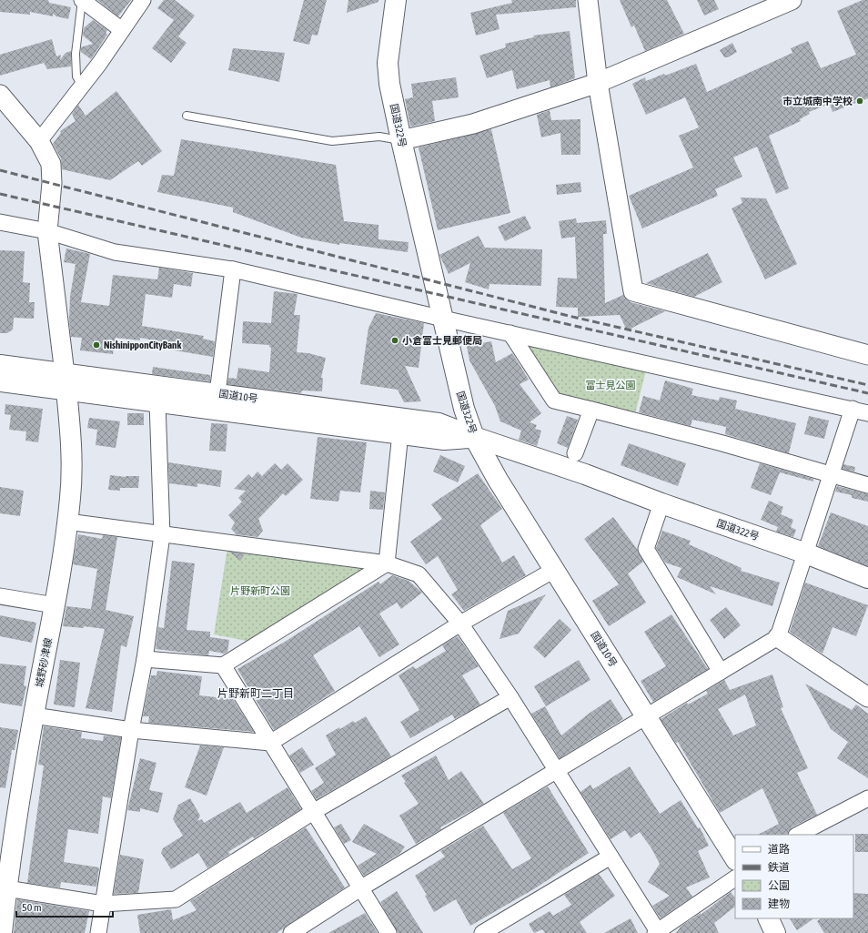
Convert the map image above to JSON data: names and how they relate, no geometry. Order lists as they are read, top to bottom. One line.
{"streets":{"main road":["国道322号","国道10号","城野砂津線"]},"crossings":[["国道322号","国道10号"],["国道10号","城野砂津線"]],"districts":["片野新町二丁目"],"parks":["富士見公園","片野新町公園"],"places":["市立城南中学校","小倉富士見郵便局","NishinipponCityBank"],"legend":["道路","鉄道","公園","建物"],"scale_bar":"50 m"}
